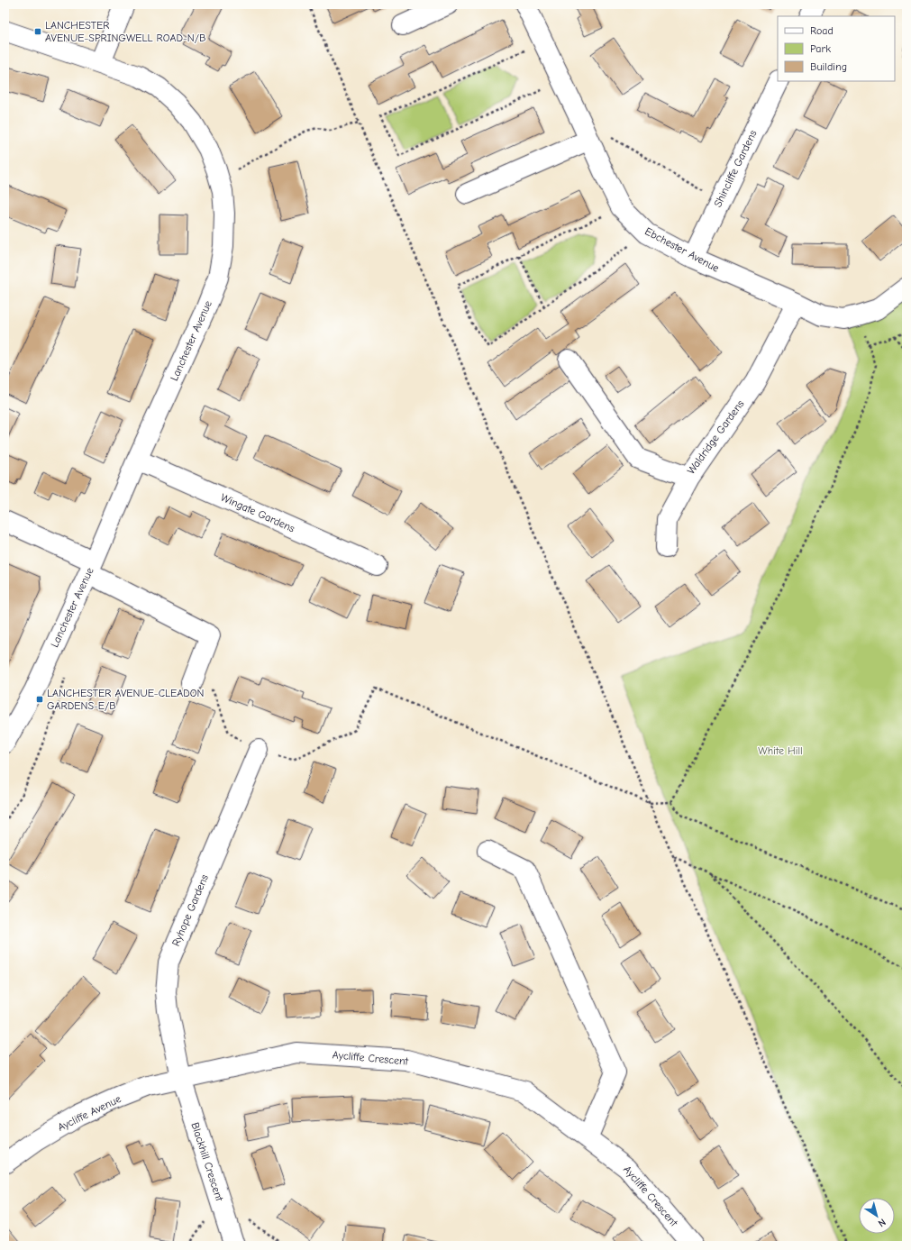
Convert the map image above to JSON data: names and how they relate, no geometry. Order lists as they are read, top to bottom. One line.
{"streets":{"street":["Shincliffe Gardens","Ebchester Avenue","Lanchester Avenue","Waldridge Gardens","Wingate Gardens","Ryhope Gardens","Aycliffe Crescent","Aycliffe Avenue","Blackhill Crescent"]},"crossings":[["Shincliffe Gardens","Ebchester Avenue"],["Ebchester Avenue","Waldridge Gardens"],["Lanchester Avenue","Wingate Gardens"],["Ryhope Gardens","Aycliffe Crescent"],["Ryhope Gardens","Aycliffe Avenue"],["Ryhope Gardens","Blackhill Crescent"],["Aycliffe Crescent","Aycliffe Avenue"],["Aycliffe Crescent","Blackhill Crescent"],["Aycliffe Avenue","Blackhill Crescent"]],"parks":["White Hill"],"places":{"transit":["LANCHESTER AVENUE-SPRINGWELL ROAD-N/B","LANCHESTER AVENUE-CLEADON GARDENS-E/B"]},"legend":["Road","Park","Building"],"north":"bottom right"}
